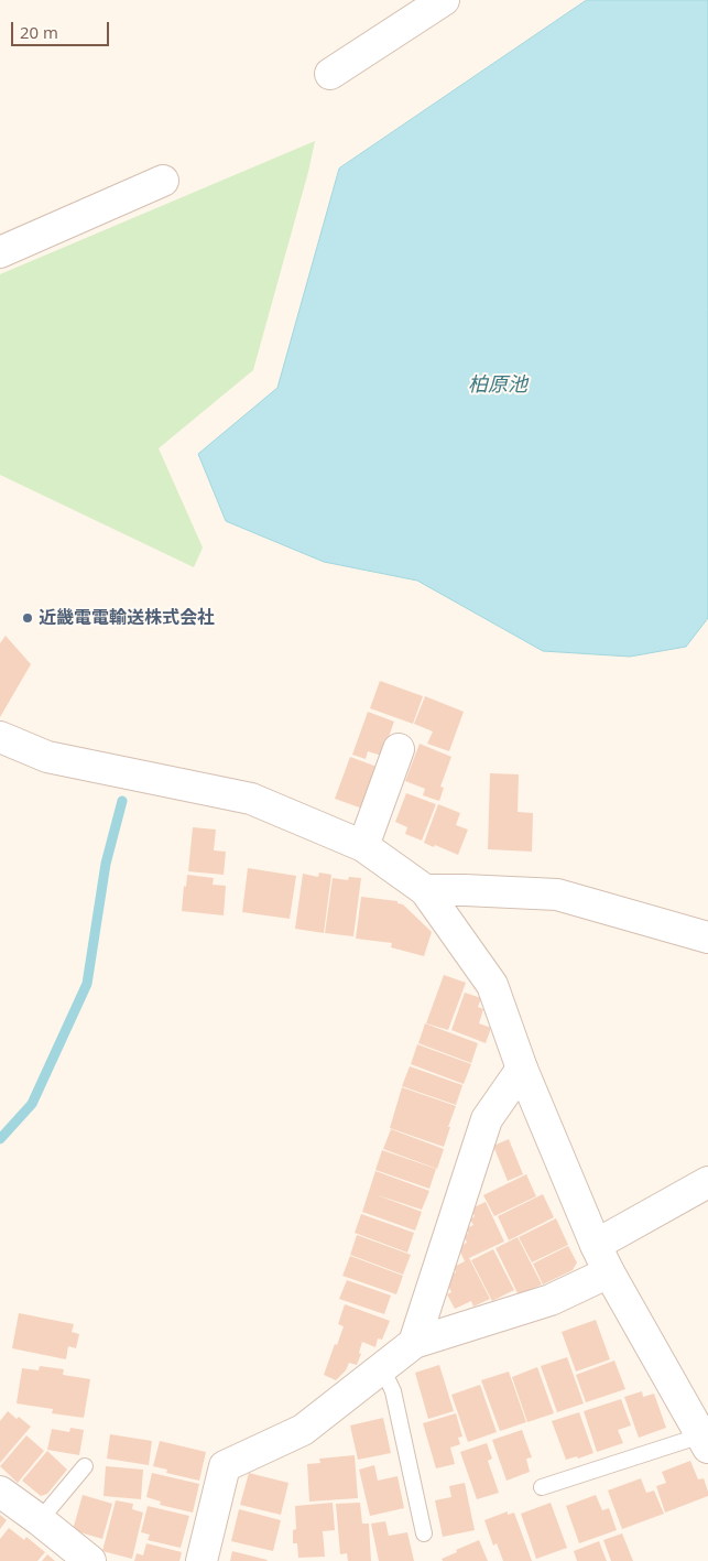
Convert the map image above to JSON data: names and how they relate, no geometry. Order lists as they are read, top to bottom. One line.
{"water":["柏原池"],"places":["近畿電電輸送株式会社"],"scale_bar":"20 m"}
